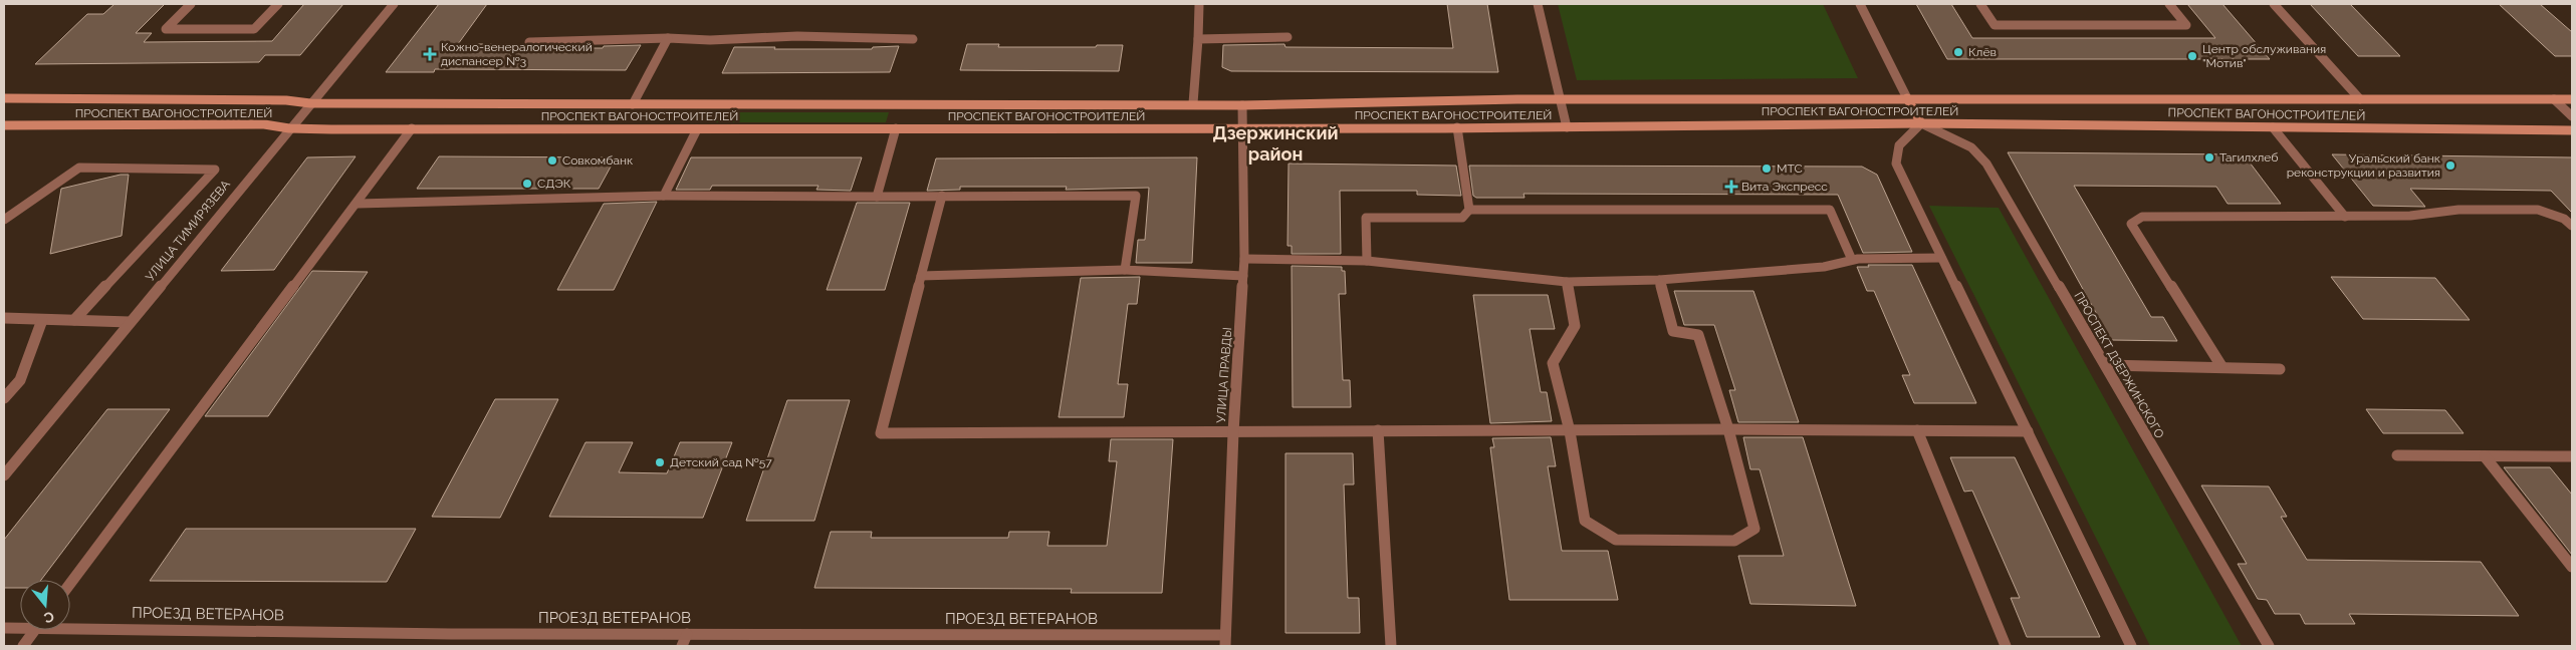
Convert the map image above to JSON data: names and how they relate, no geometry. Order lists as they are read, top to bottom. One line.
{"streets":{"main road":["ПРОСПЕКТ ВАГОНОСТРОИТЕЛЕЙ"],"street":["УЛИЦА ТИМИРЯЗЕВА","ПРОСПЕКТ ДЗЕРЖИНСКОГО","УЛИЦА ПРАВДЫ","ПРОЕЗД ВЕТЕРАНОВ"]},"crossings":[["ПРОСПЕКТ ВАГОНОСТРОИТЕЛЕЙ","УЛИЦА ТИМИРЯЗЕВА"],["ПРОСПЕКТ ВАГОНОСТРОИТЕЛЕЙ","ПРОСПЕКТ ДЗЕРЖИНСКОГО"],["ПРОСПЕКТ ВАГОНОСТРОИТЕЛЕЙ","УЛИЦА ПРАВДЫ"],["УЛИЦА ПРАВДЫ","ПРОЕЗД ВЕТЕРАНОВ"]],"districts":["Дзержинский район"],"places":{"other":["Клёв","Центр обслуживания \"Мотив\"","Тагилхлеб","Совкомбанк","Уральский банк реконструкции и развития","МТС","СДЭК","Детский сад №57"],"health":["Кожно-венералогический диспансер №3","Вита Экспресс"]},"north":"bottom"}
